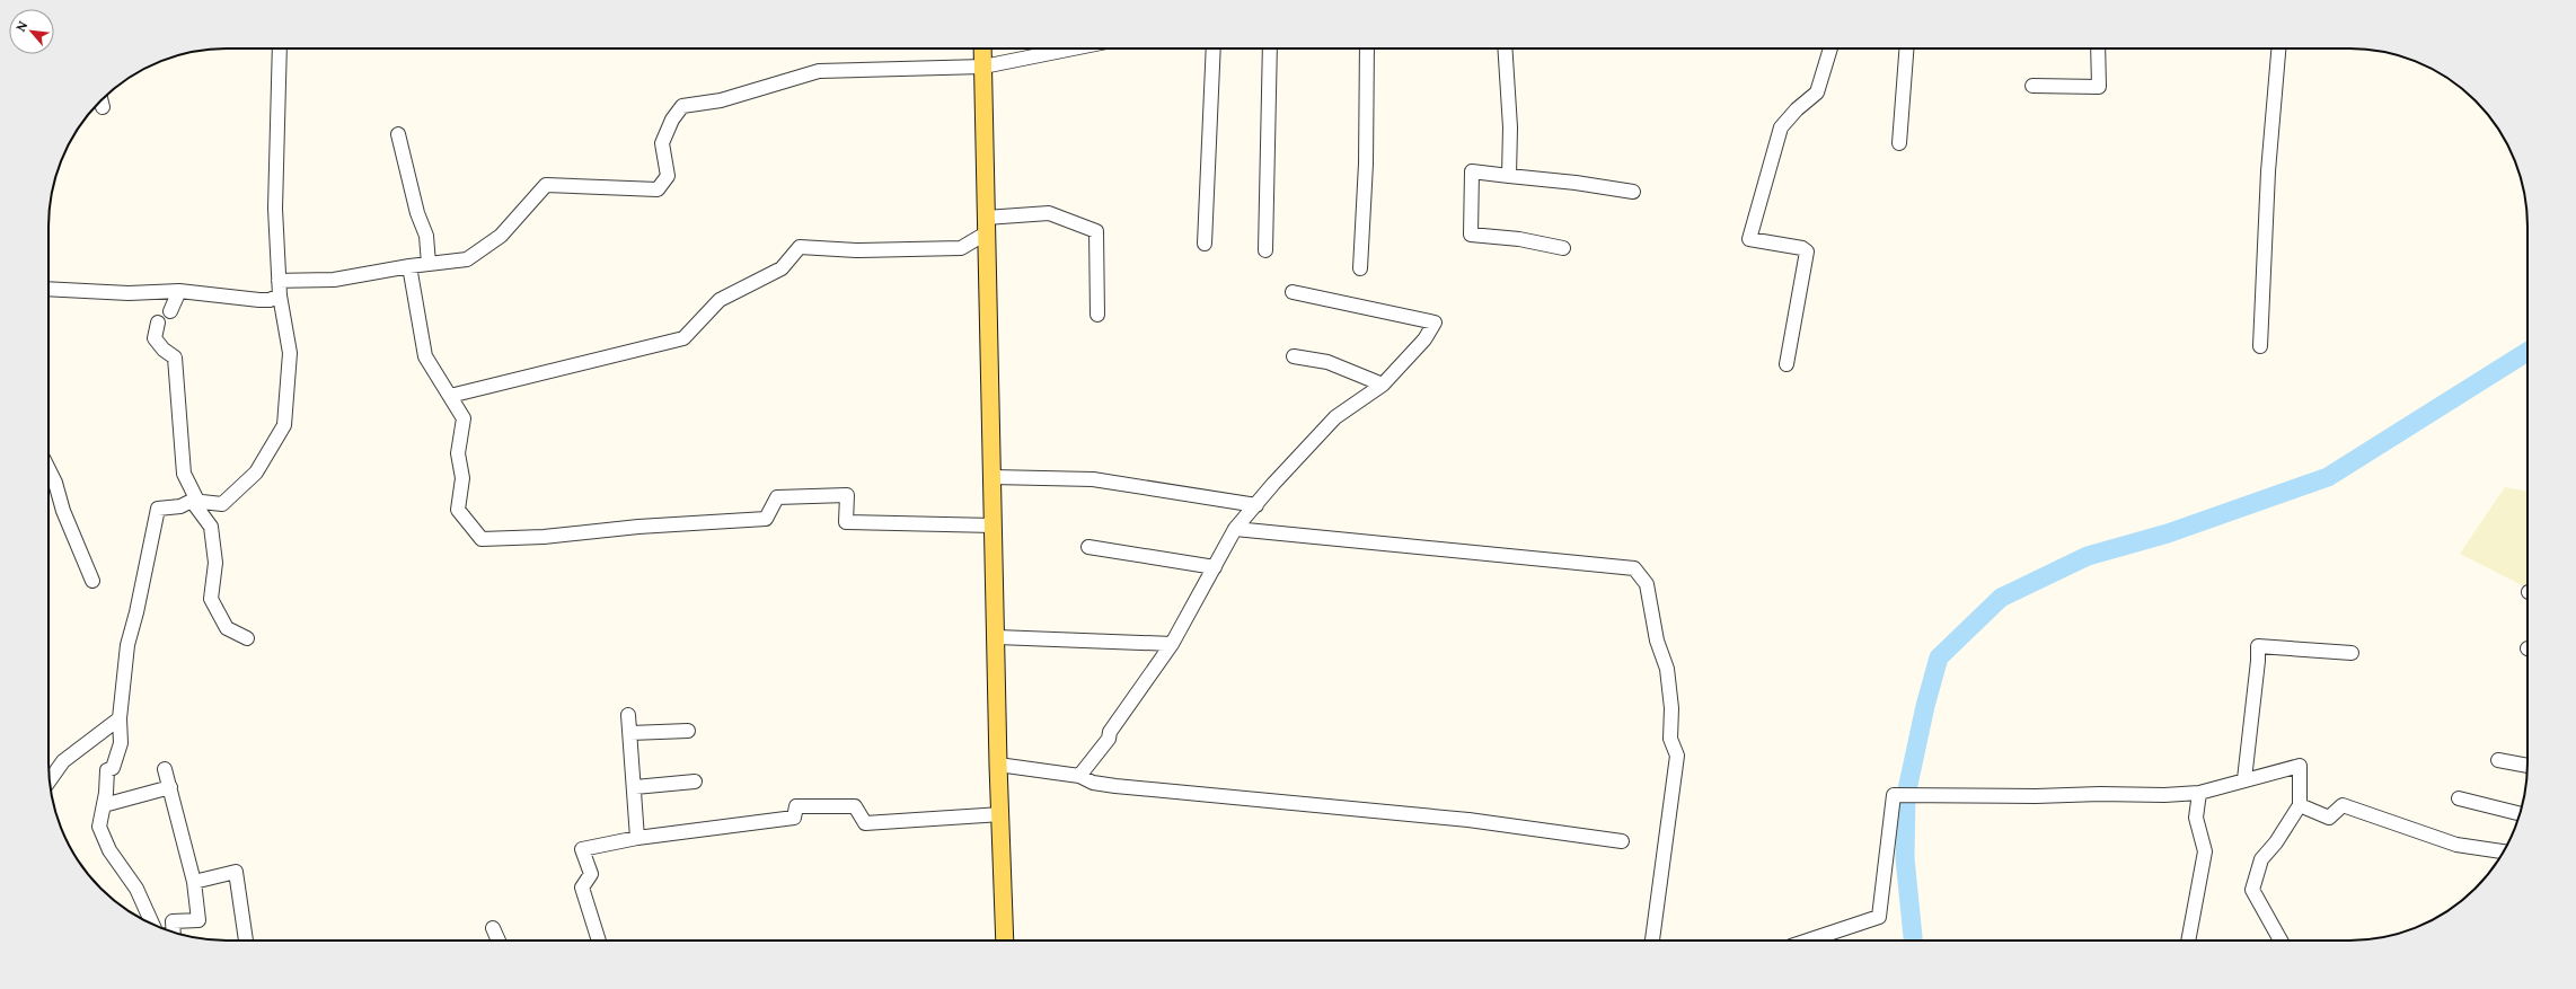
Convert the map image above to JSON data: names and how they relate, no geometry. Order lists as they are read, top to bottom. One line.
{"north":"top left"}
